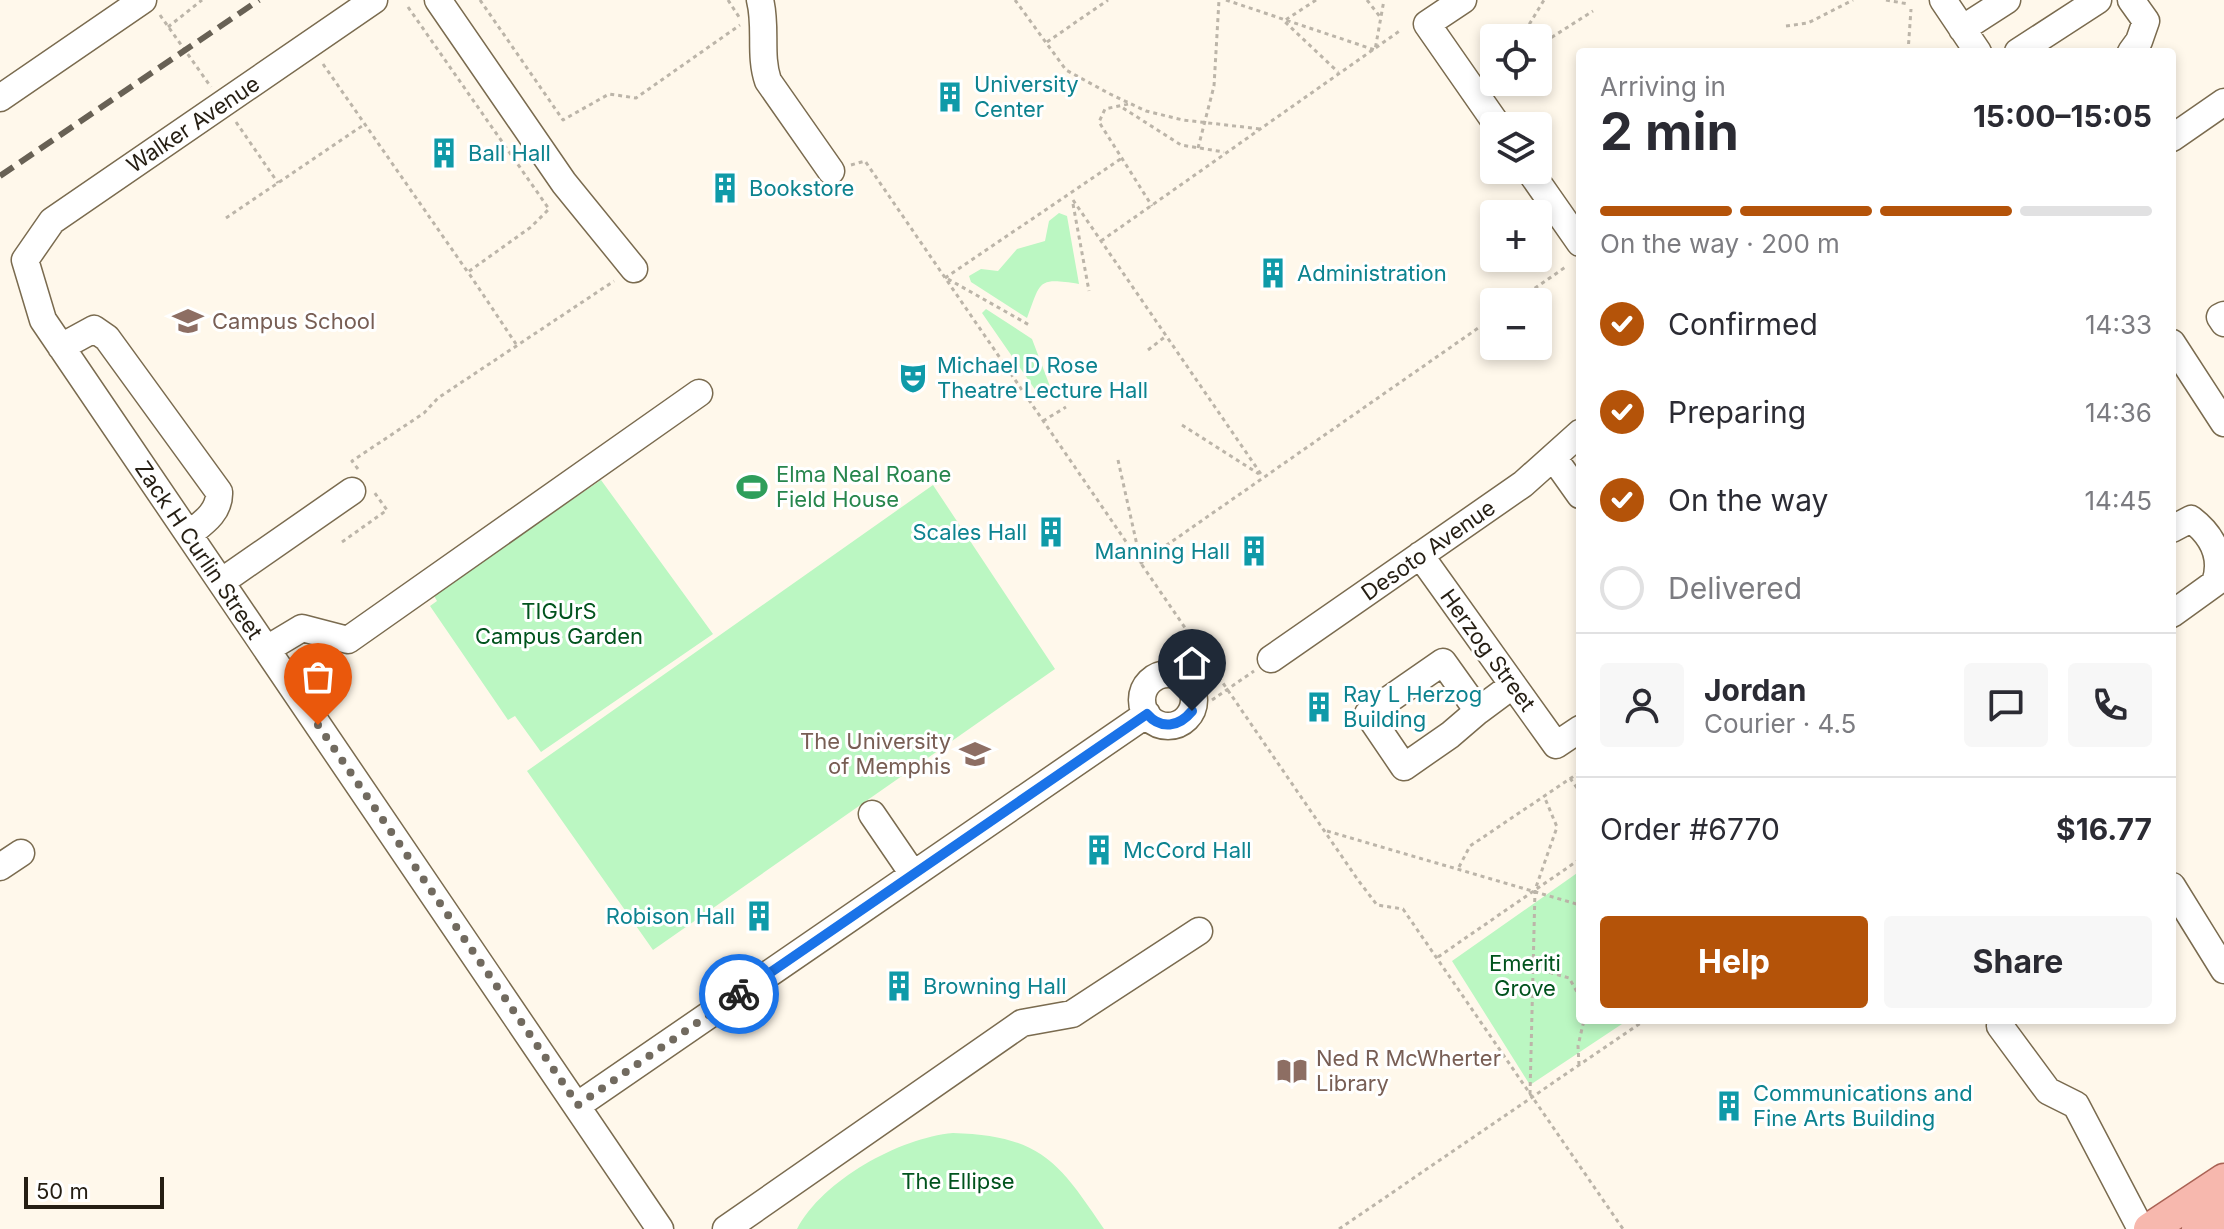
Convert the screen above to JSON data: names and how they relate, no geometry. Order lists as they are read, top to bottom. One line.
{"streets":{"street":["Walker Avenue","Zack H Curlin Street","Desoto Avenue","Herzog Street"]},"crossings":[["Walker Avenue","Zack H Curlin Street"],["Desoto Avenue","Herzog Street"]],"parks":["TIGUrS Campus Garden","Emeriti Grove","The Ellipse"],"places":{"building":["University Center","Ball Hall","Bookstore","Administration","Scales Hall","Manning Hall","Ray L Herzog Building","McCord Hall","Robison Hall","Browning Hall","Communications and Fine Arts Building"],"school or university":["Campus School","The University of Memphis"],"theatre":["Michael D Rose Theatre Lecture Hall"],"sports":["Elma Neal Roane Field House"],"library":["Ned R McWherter Library"]},"scale_bar":"50 m","page":{"map_buttons":["+","−"],"heading":["2 min","Arriving in","15:00–15:05"],"panel":["Jordan","Courier · 4.5","Order #6770","$16.77"],"bar":"On the way · 200 m","list":[["Confirmed","14:33"],["Preparing","14:36"],["On the way","14:45"],"Delivered"],"buttons":["Help","Share"],"scale":"50 m"}}
